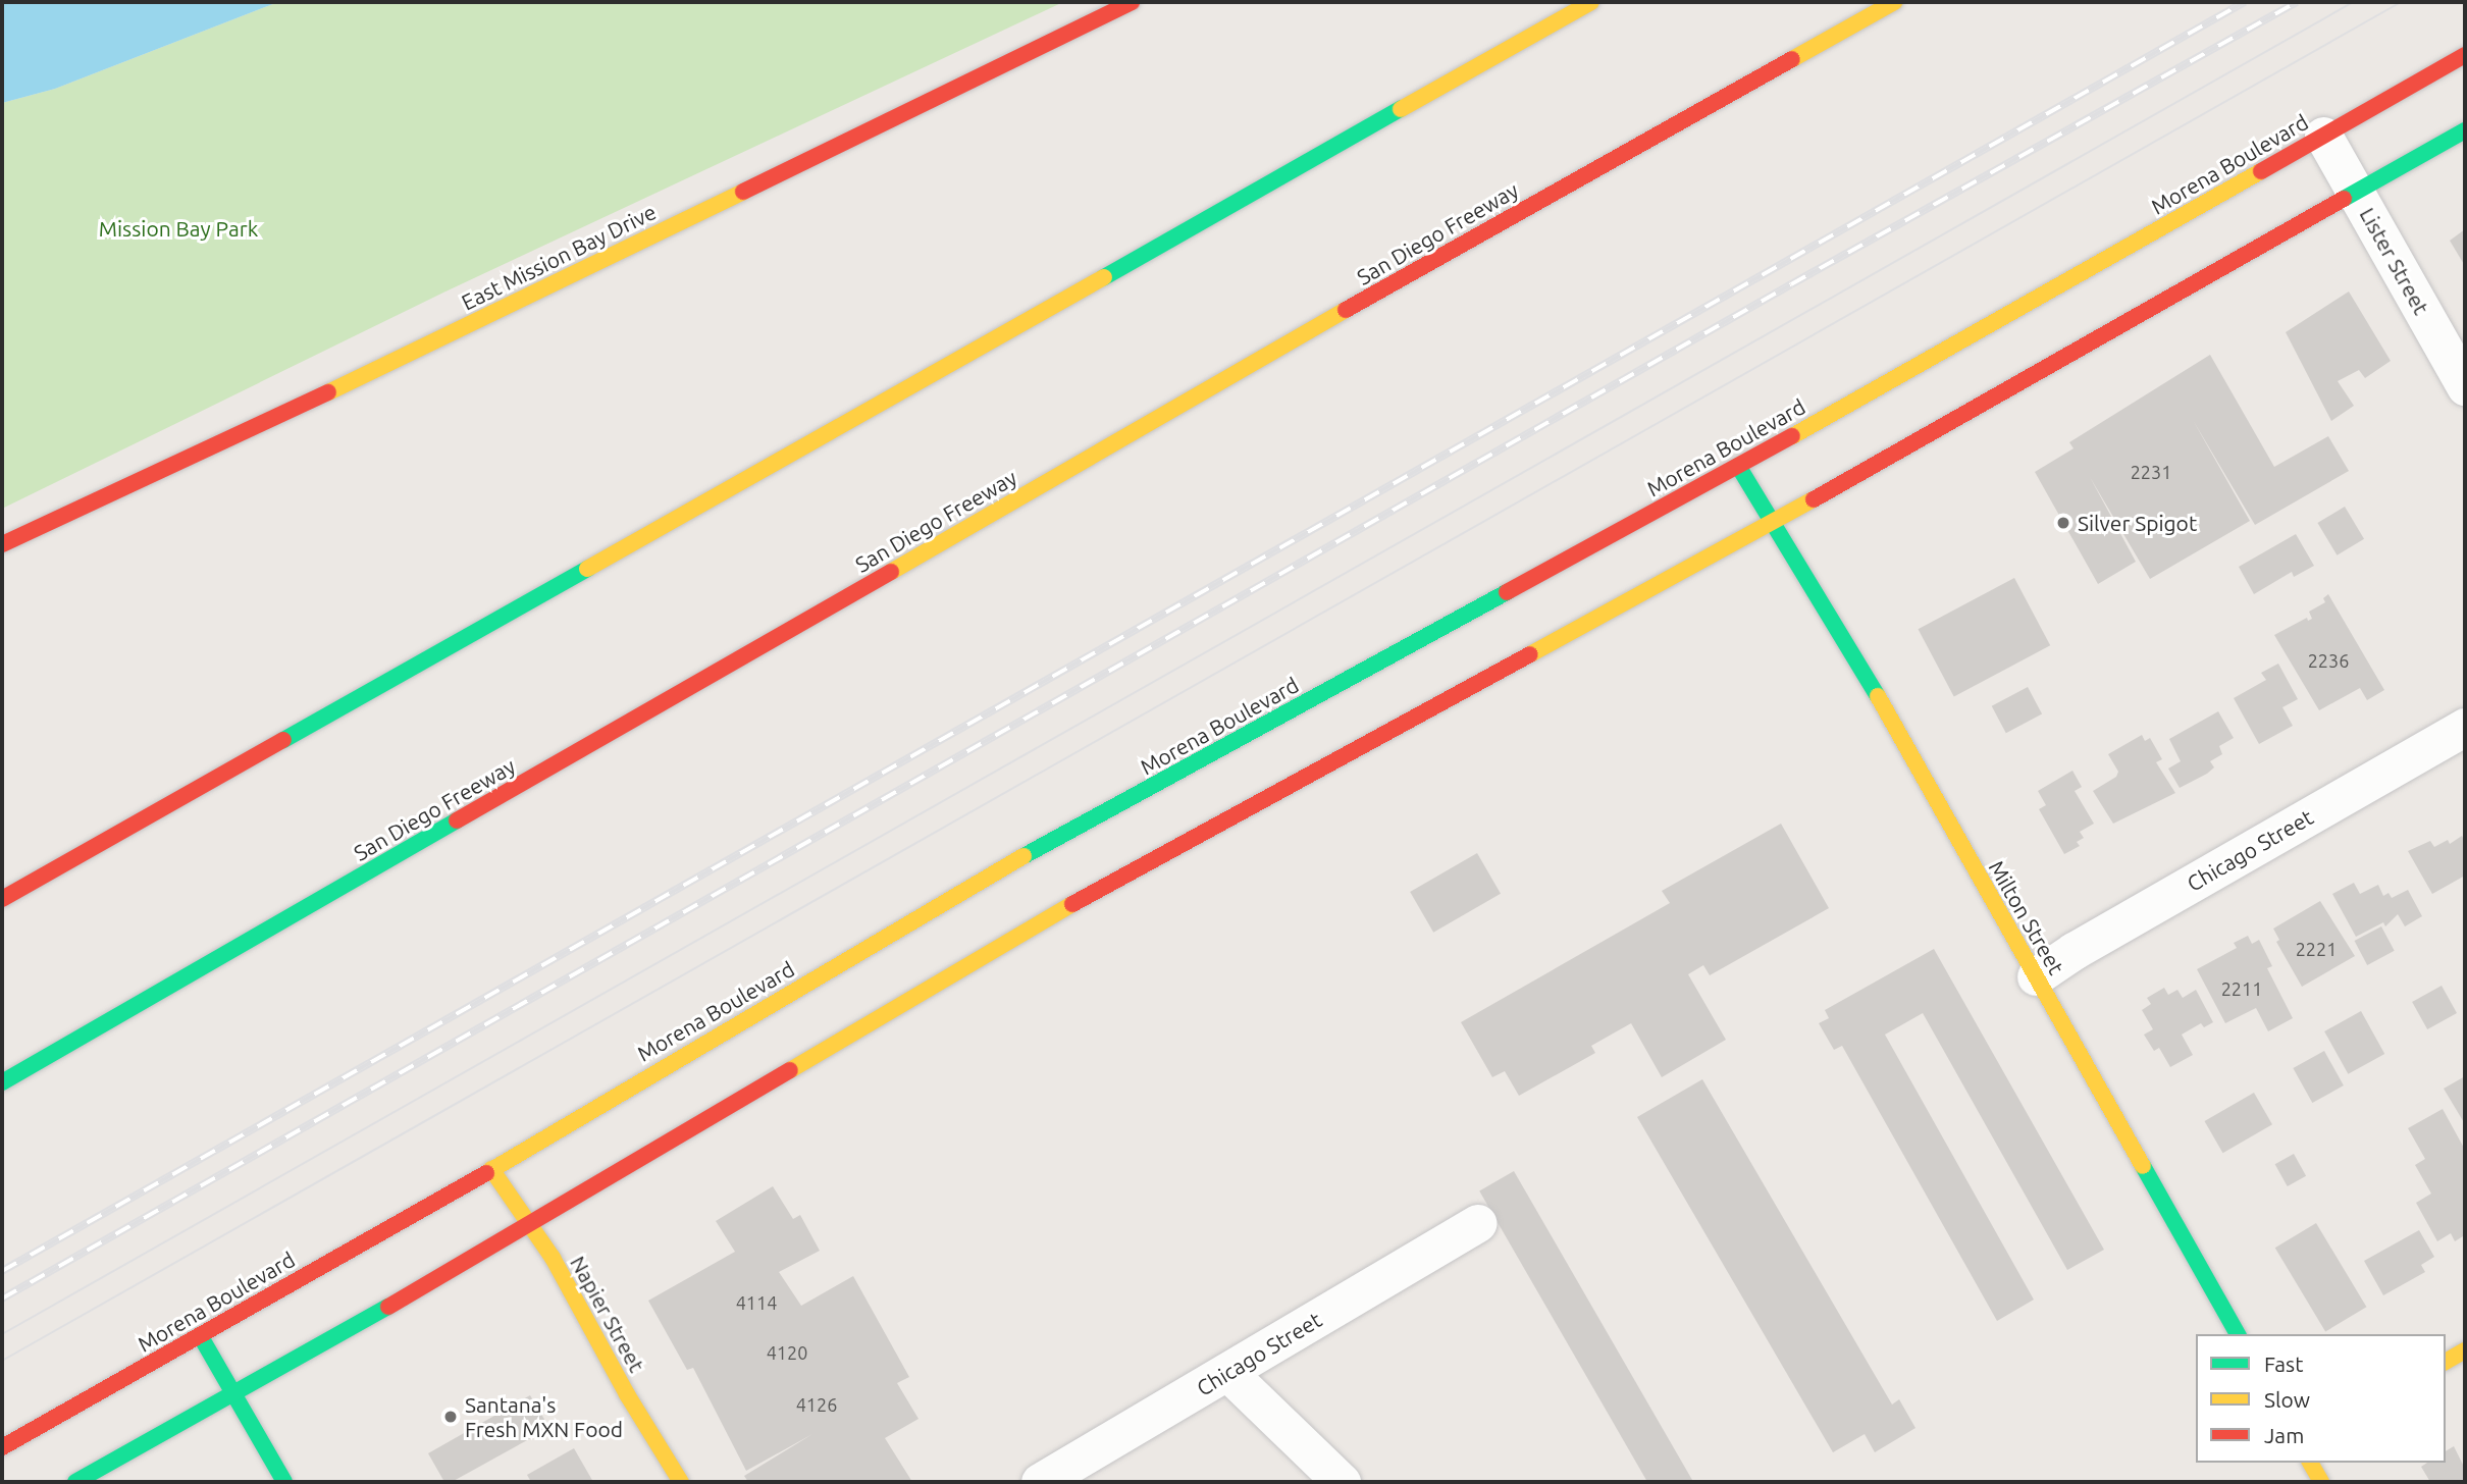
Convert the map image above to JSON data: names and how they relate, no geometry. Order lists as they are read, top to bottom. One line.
{"streets":{"main road":["Morena Boulevard","San Diego Freeway","East Mission Bay Drive","Milton Street","Napier Street"],"street":["Lister Street","Chicago Street"]},"crossings":[["Morena Boulevard","Lister Street"],["Morena Boulevard","Milton Street"],["Morena Boulevard","Napier Street"],["Chicago Street","Milton Street"]],"parks":["Mission Bay Park"],"places":["Silver Spigot","Santana's Fresh MXN Food"],"house_numbers":["2231","2236","2221","2211","4114","4120","4126"],"legend":["Fast","Slow","Jam"]}
